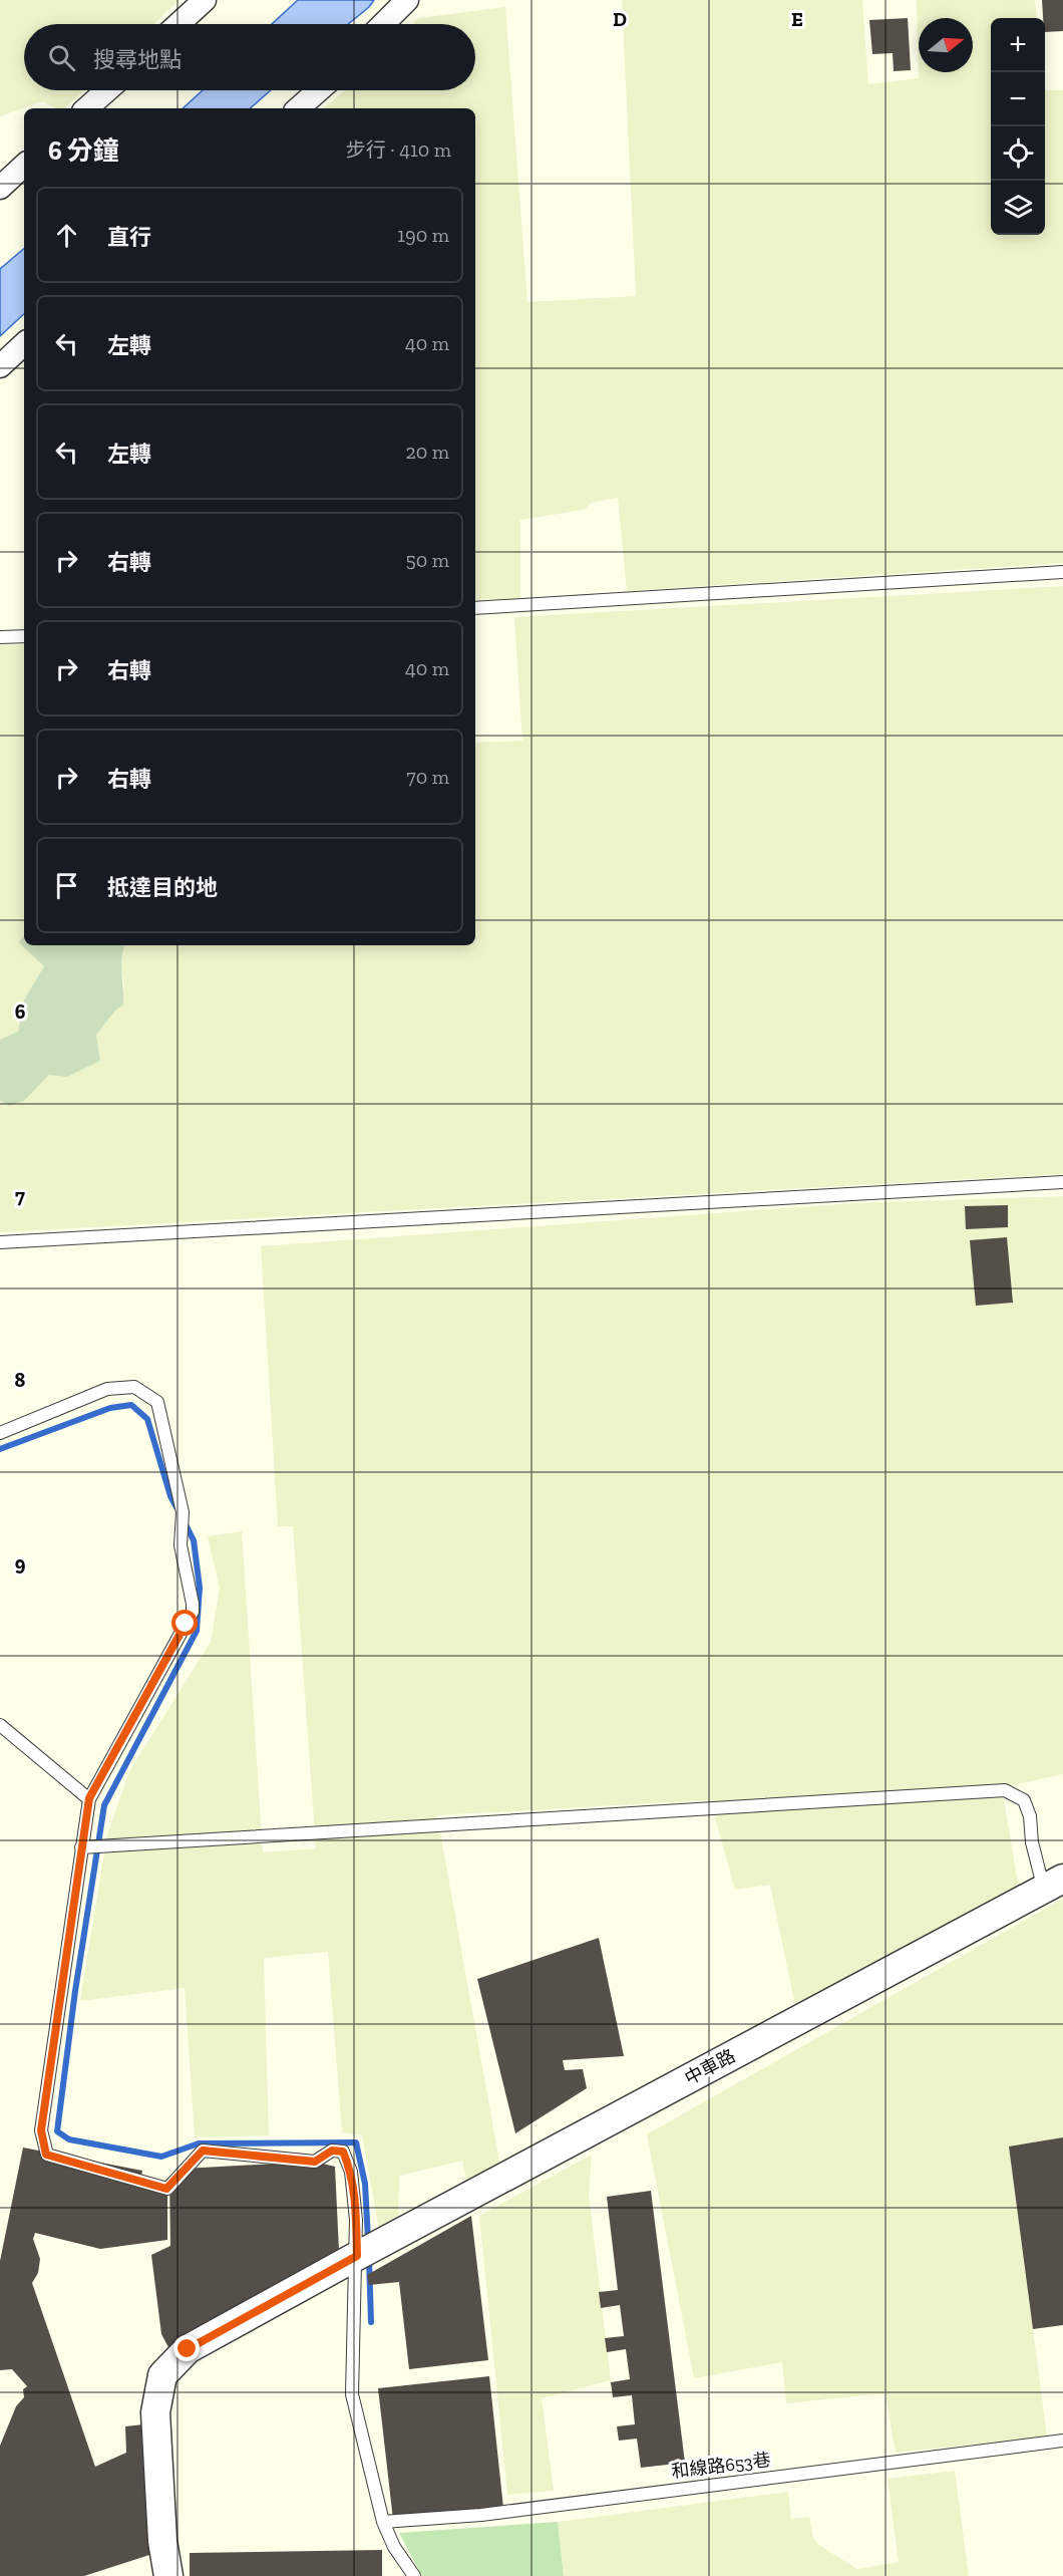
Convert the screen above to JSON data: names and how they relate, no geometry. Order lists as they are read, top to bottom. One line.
{"streets":{"street":["中車路"],"lane":["和線路653巷"]},"north":"right","page":{"map_buttons":["+","−"],"search":"搜尋地點","heading":["6 分鐘","步行 · 410 m"],"list":[["直行","190 m"],["左轉","40 m"],["左轉","20 m"],["右轉","50 m"],["右轉","40 m"],["右轉","70 m"],"抵達目的地"]},"grid":{"columns":["D","E"],"rows":["6","7","8","9"]}}
